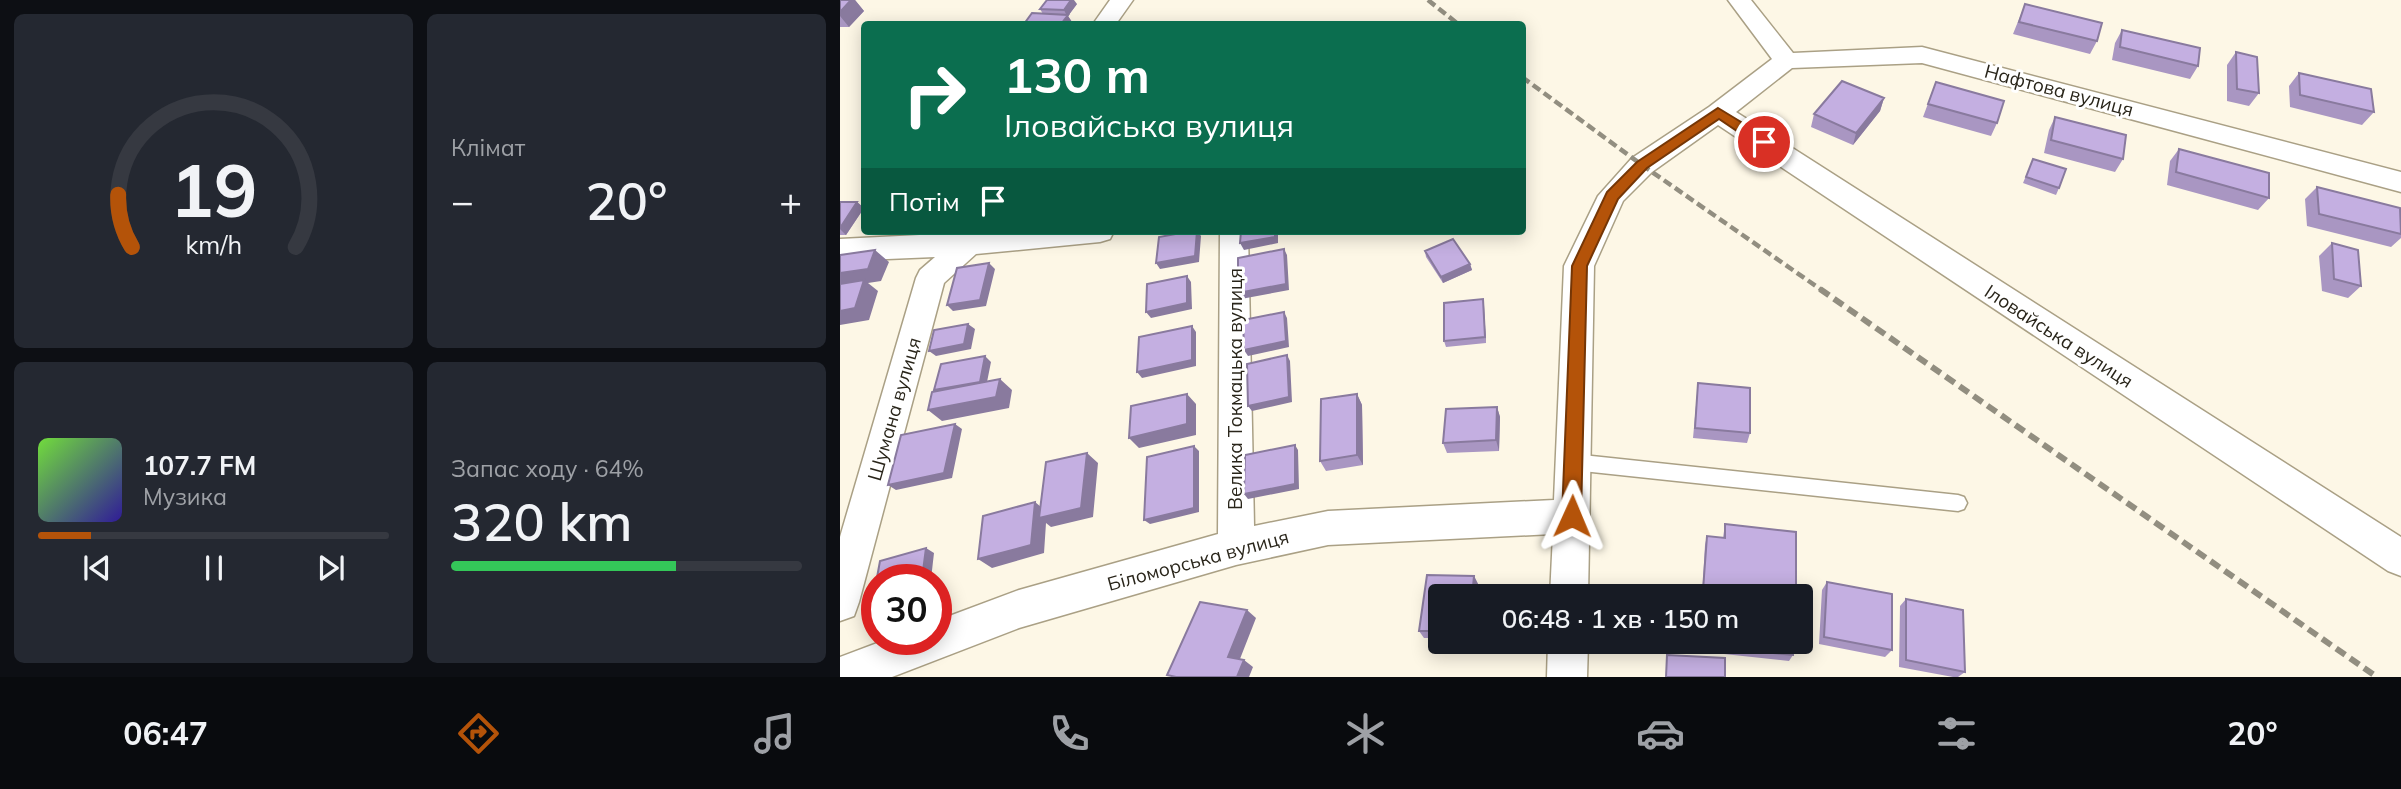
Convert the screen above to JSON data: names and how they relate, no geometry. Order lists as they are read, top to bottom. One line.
{"streets":{"street":["Нафтова вулиця","Іловайська вулиця","Велика Токмацька вулиця","Шумана вулиця","Біломорська вулиця"]},"crossings":[["Велика Токмацька вулиця","Біломорська вулиця"]],"page":{"tile":["Клімат",["Запас ходу · 64%","320 km"]],"turn":["130 m","Іловайська вулиця"],"then":"Потім","heat":["−","20°","+"],"song":["107.7 FM","Музика"],"limit":"30","trip":"06:48 · 1 хв · 150 m","tabs":["06:47","20°"],"gauge":["19","km/h"]}}
